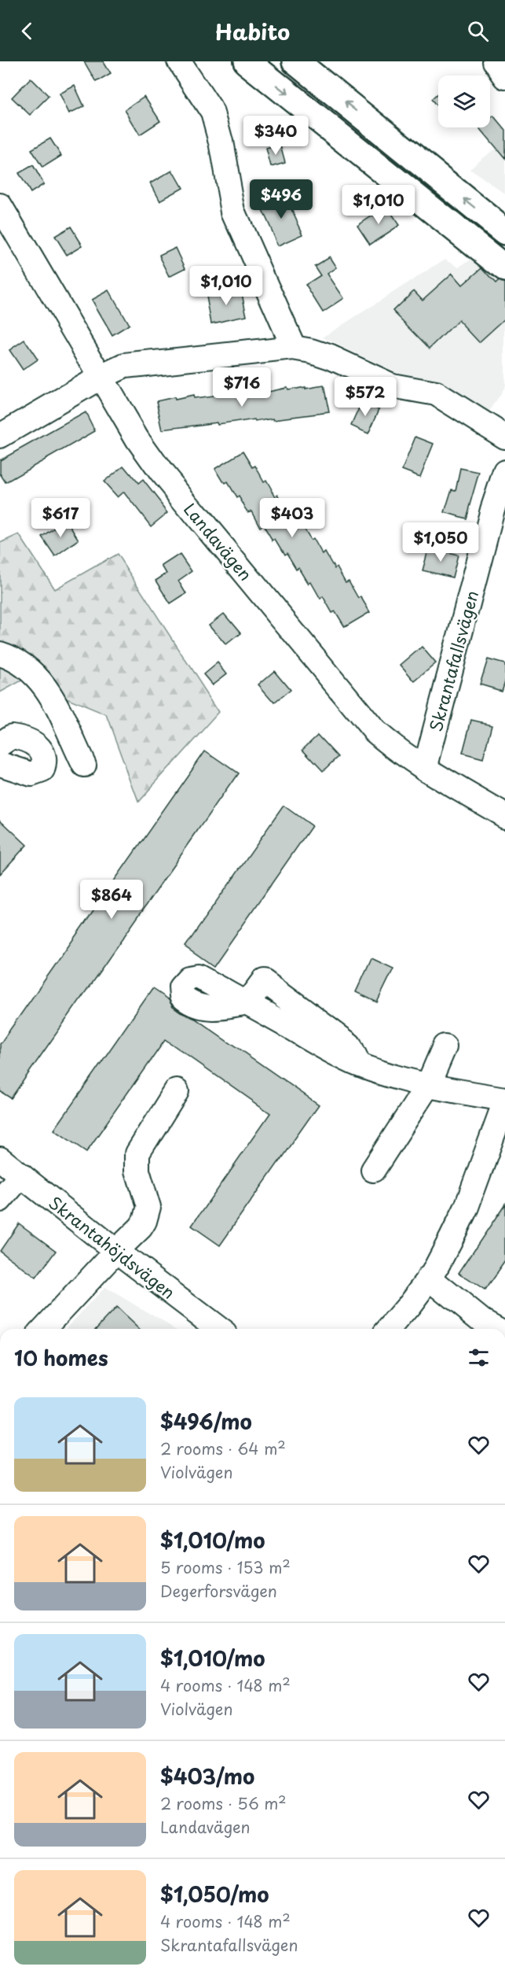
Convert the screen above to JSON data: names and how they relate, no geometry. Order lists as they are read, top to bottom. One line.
{"streets":{"street":["Landavägen","Skrantafallsvägen","Skrantahöjdsvägen"]},"crossings":[["Landavägen","Skrantafallsvägen"]],"page":{"header":"Habito","price":["$340","$496","$1,010","$1,010","$716","$572","$617","$403","$1,050","$864"],"heading":"10 homes","list":[{"name":"$496/mo","note":"2 rooms · 64 m² · Violvägen"},{"name":"$1,010/mo","note":"5 rooms · 153 m² · Degerforsvägen"},{"name":"$1,010/mo","note":"4 rooms · 148 m² · Violvägen"},{"name":"$403/mo","note":"2 rooms · 56 m² · Landavägen"},{"name":"$1,050/mo","note":"4 rooms · 148 m² · Skrantafallsvägen"}]}}
